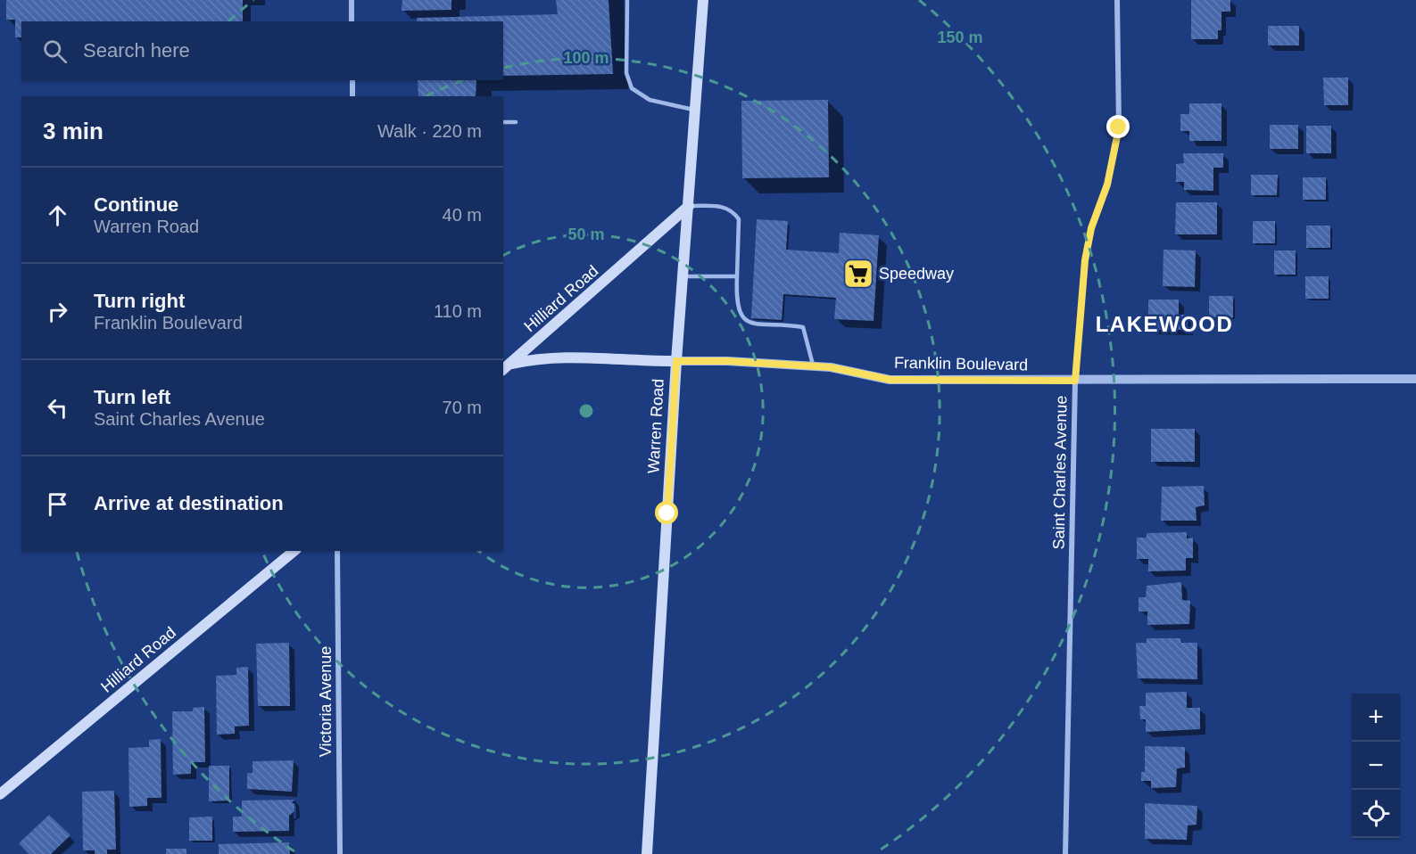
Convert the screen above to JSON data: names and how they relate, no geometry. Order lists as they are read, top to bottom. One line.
{"streets":{"main road":["Hilliard Road","Franklin Boulevard","Warren Road"],"street":["Saint Charles Avenue","Victoria Avenue"]},"crossings":[["Hilliard Road","Franklin Boulevard"],["Hilliard Road","Warren Road"],["Franklin Boulevard","Warren Road"],["Franklin Boulevard","Saint Charles Avenue"]],"districts":["LAKEWOOD"],"places":{"supermarket":["Speedway"]},"page":{"search":"Search here","heading":["3 min","Walk · 220 m"],"list":[["Continue","Warren Road","40 m"],["Turn right","Franklin Boulevard","110 m"],["Turn left","Saint Charles Avenue","70 m"],"Arrive at destination"],"map_buttons":["+","−"]},"rings":["150 m","100 m","50 m"]}
